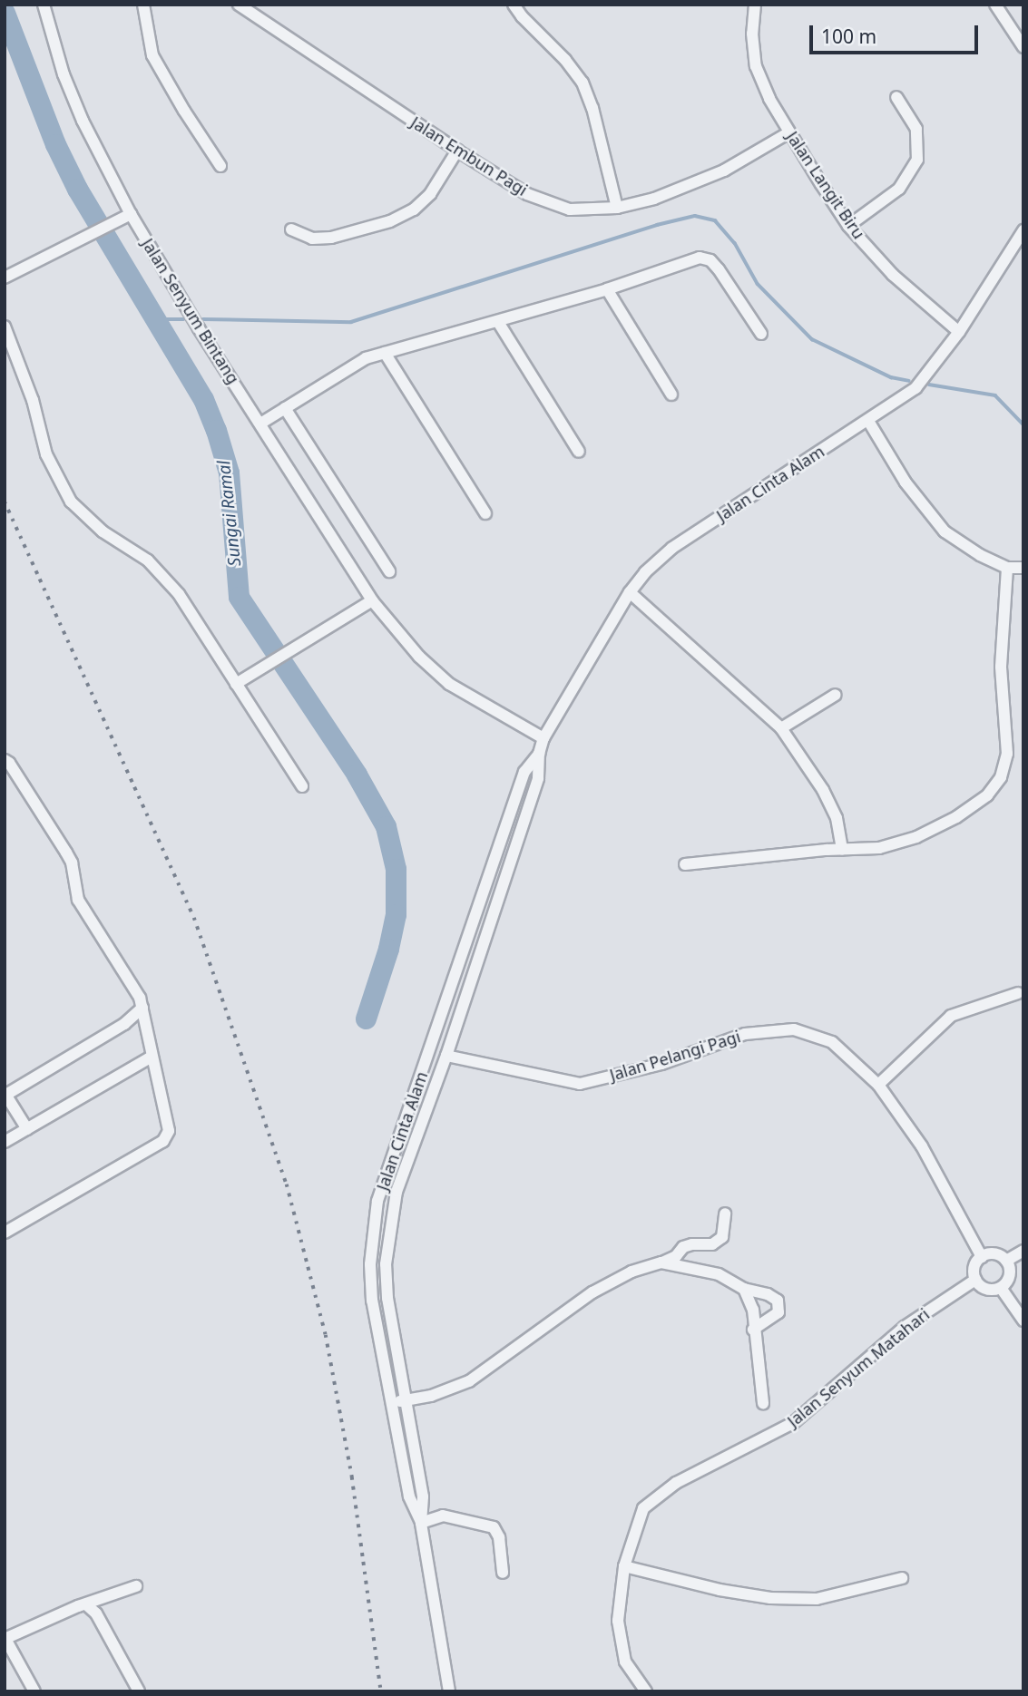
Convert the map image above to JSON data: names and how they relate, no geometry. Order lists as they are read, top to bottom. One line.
{"streets":{"street":["Jalan Embun Pagi","Jalan Langit Biru","Jalan Senyum Bintang","Jalan Cinta Alam","Jalan Pelangi Pagi","Jalan Senyum Matahari"]},"crossings":[["Jalan Embun Pagi","Jalan Langit Biru"],["Jalan Langit Biru","Jalan Cinta Alam"],["Jalan Senyum Bintang","Jalan Cinta Alam"],["Jalan Cinta Alam","Jalan Pelangi Pagi"],["Jalan Pelangi Pagi","Jalan Senyum Matahari"]],"water":["Sungai Ramal"],"scale_bar":"100 m"}
